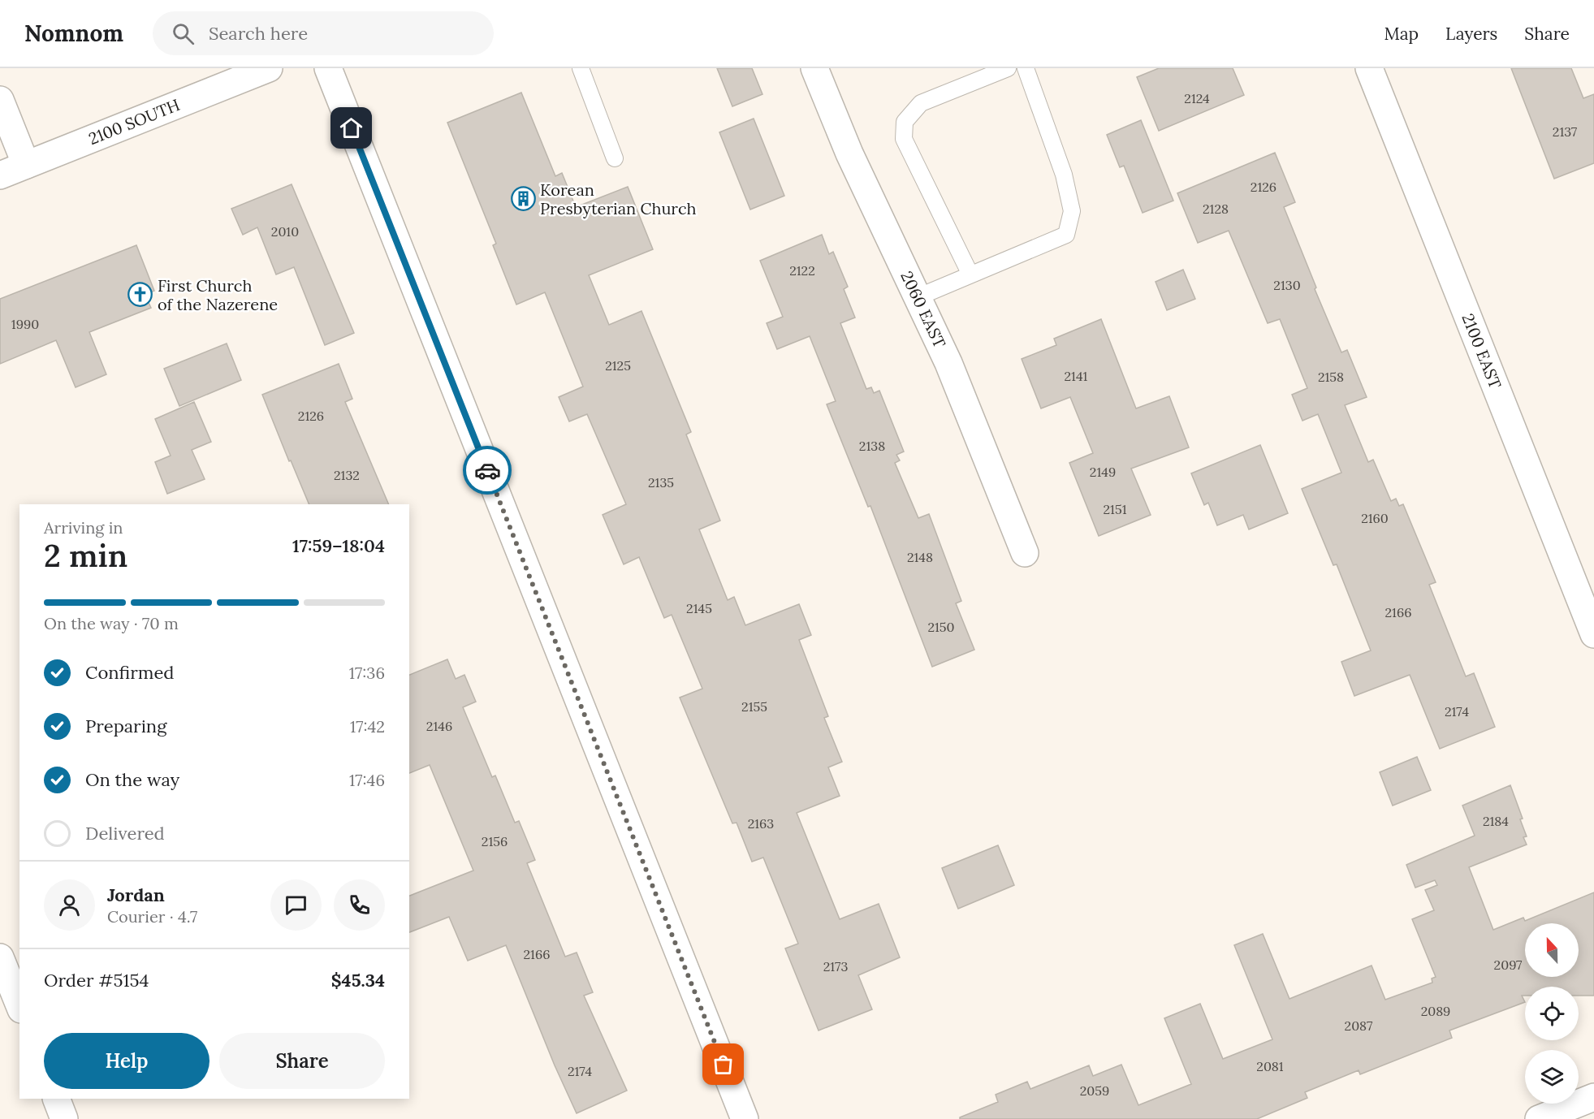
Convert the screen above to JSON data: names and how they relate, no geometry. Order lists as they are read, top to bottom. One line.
{"streets":{"street":["2100 SOUTH","2060 EAST","2100 EAST"]},"places":{"building":["Korean Presbyterian Church"],"church":["First Church of the Nazerene"]},"house_numbers":["2124","2137","2126","2128","2010","2122","2130","1990","2125","2141","2158","2126","2138","2149","2132","2135","2151","2160","2148","2145","2166","2150","2155","2174","2146","2184","2163","2156","2166","2097","2173","2089","2087","2081","2174","2059"],"north":"top","page":{"header":"Nomnom","search":"Search here","nav":["Map","Layers","Share"],"heading":["2 min","Arriving in","17:59–18:04"],"panel":["Jordan","Courier · 4.7","Order #5154","$45.34"],"bar":"On the way · 70 m","list":[["Confirmed","17:36"],["Preparing","17:42"],["On the way","17:46"],"Delivered"],"buttons":["Help","Share"]}}
